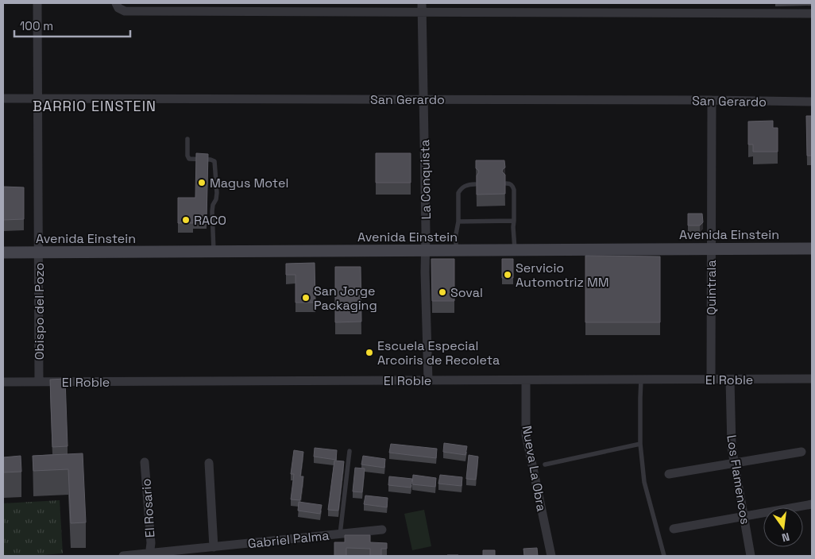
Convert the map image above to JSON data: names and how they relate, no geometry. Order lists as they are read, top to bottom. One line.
{"streets":{"main road":["Avenida Einstein"],"street":["San Gerardo","La Conquista","Quintrala","Obispo del Pozo","El Roble","Nueva La Obra","Los Flamencos","El Rosario","Gabriel Palma"]},"crossings":[["San Gerardo","La Conquista"],["San Gerardo","Quintrala"],["San Gerardo","Obispo del Pozo"],["La Conquista","Avenida Einstein"],["La Conquista","El Roble"],["Avenida Einstein","Quintrala"],["Avenida Einstein","Obispo del Pozo"],["Quintrala","El Roble"],["Obispo del Pozo","El Roble"],["El Roble","Nueva La Obra"],["El Roble","Los Flamencos"],["El Rosario","Gabriel Palma"]],"districts":["BARRIO EINSTEIN"],"places":["Magus Motel","RACO","Servicio Automotriz MM","Soval","San Jorge Packaging","Escuela Especial Arcoiris de Recoleta"],"scale_bar":"100 m","north":"bottom"}
